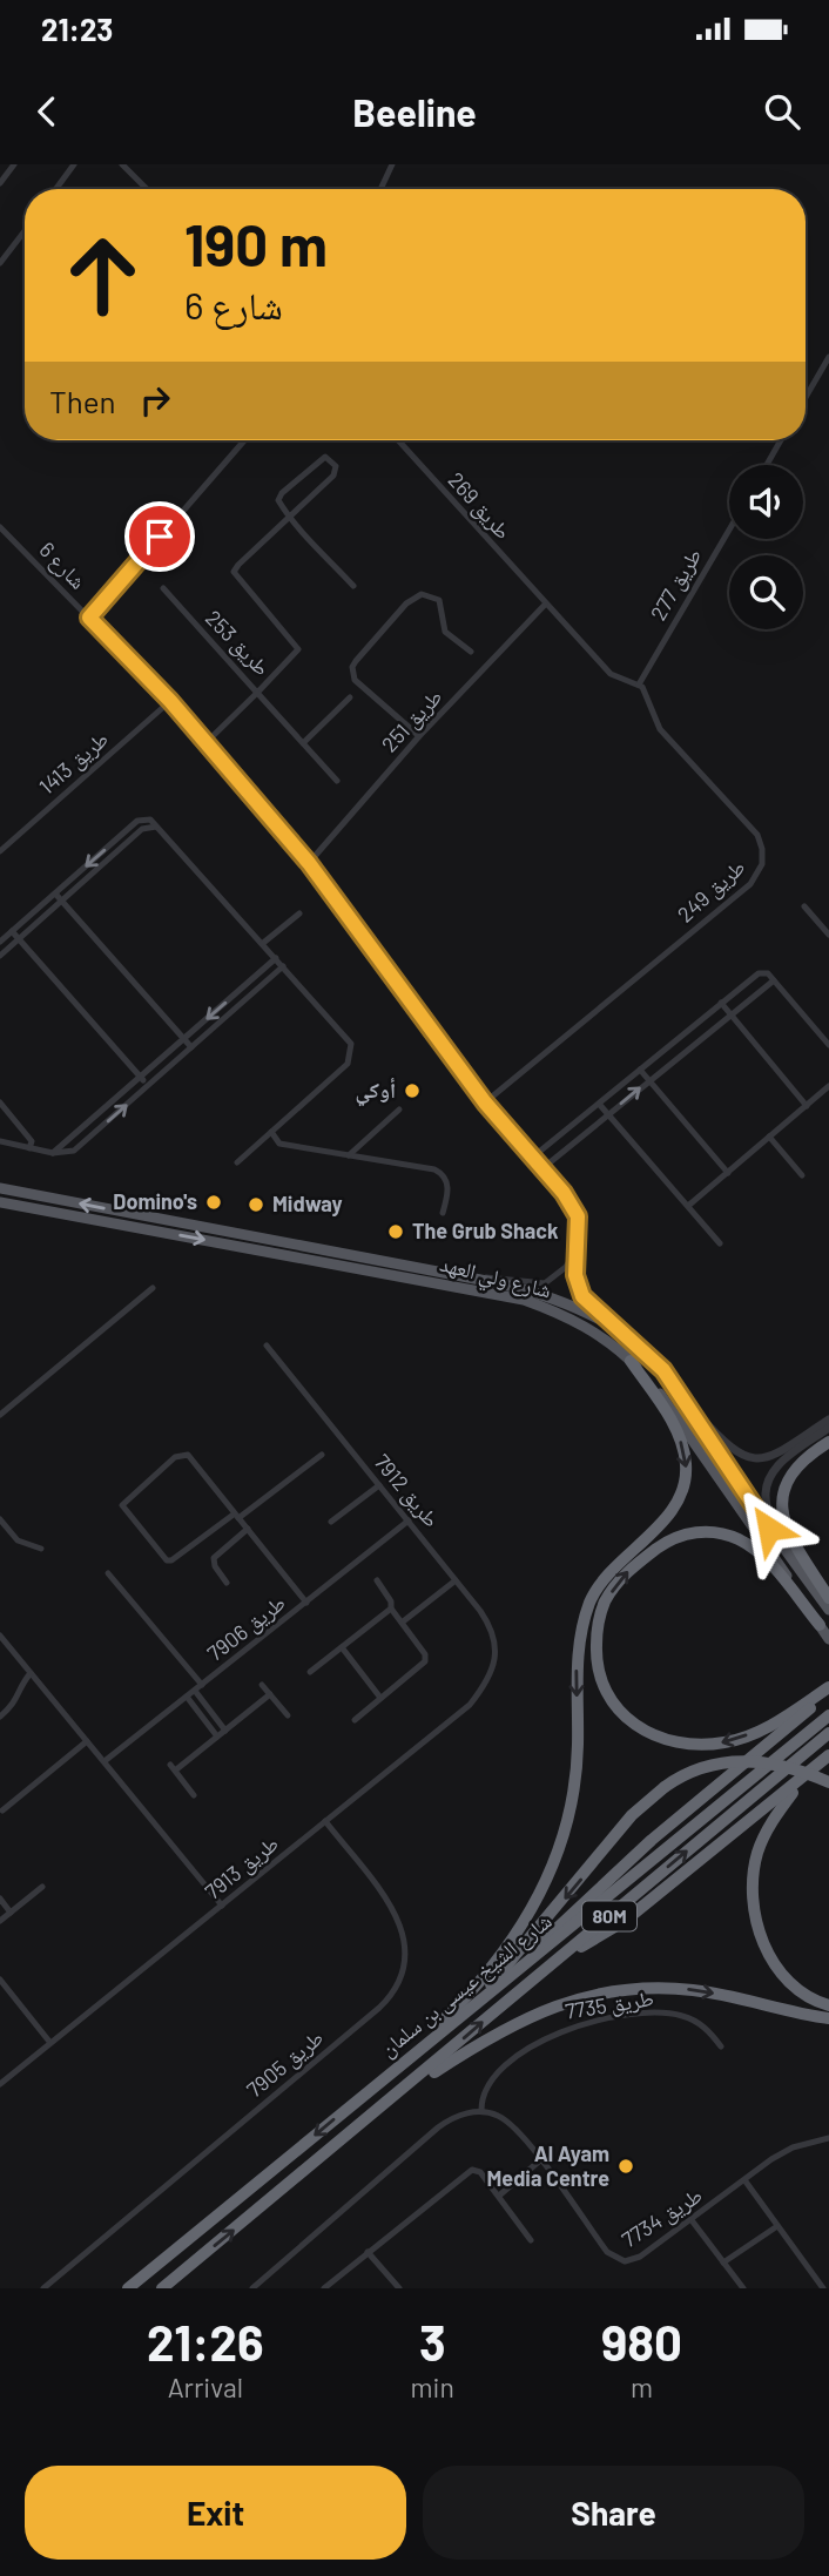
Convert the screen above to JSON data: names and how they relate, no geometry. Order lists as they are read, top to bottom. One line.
{"streets":{"highway":["80M","شارع الشيخ عيسى بن سلمان"],"main road":["شارع ولي العهد"],"street":["طريق 269","شارع 6","طريق 277","طريق 253","طريق 251","طريق 1413","طريق 249","طريق 7912","طريق 7906","طريق 7913","طريق 7735","طريق 7905","طريق 7734"]},"crossings":[["طريق 269","طريق 251"],["شارع 6","طريق 251"],["شارع 6","طريق 1413"],["شارع 6","طريق 249"],["شارع 6","شارع ولي العهد"],["طريق 277","طريق 249"],["طريق 7912","طريق 7906"],["طريق 7912","طريق 7913"],["طريق 7913","طريق 7905"],["طريق 7735","طريق 7734"]],"places":["أوكي","Domino's","Midway","The Grub Shack","Al Ayam Media Centre"],"page":{"status":"21:23","header":"Beeline","turn":["190 m","شارع 6"],"then":"Then","eta":["21:26","Arrival","3","min","980","m"],"buttons":["Exit","Share"]}}
